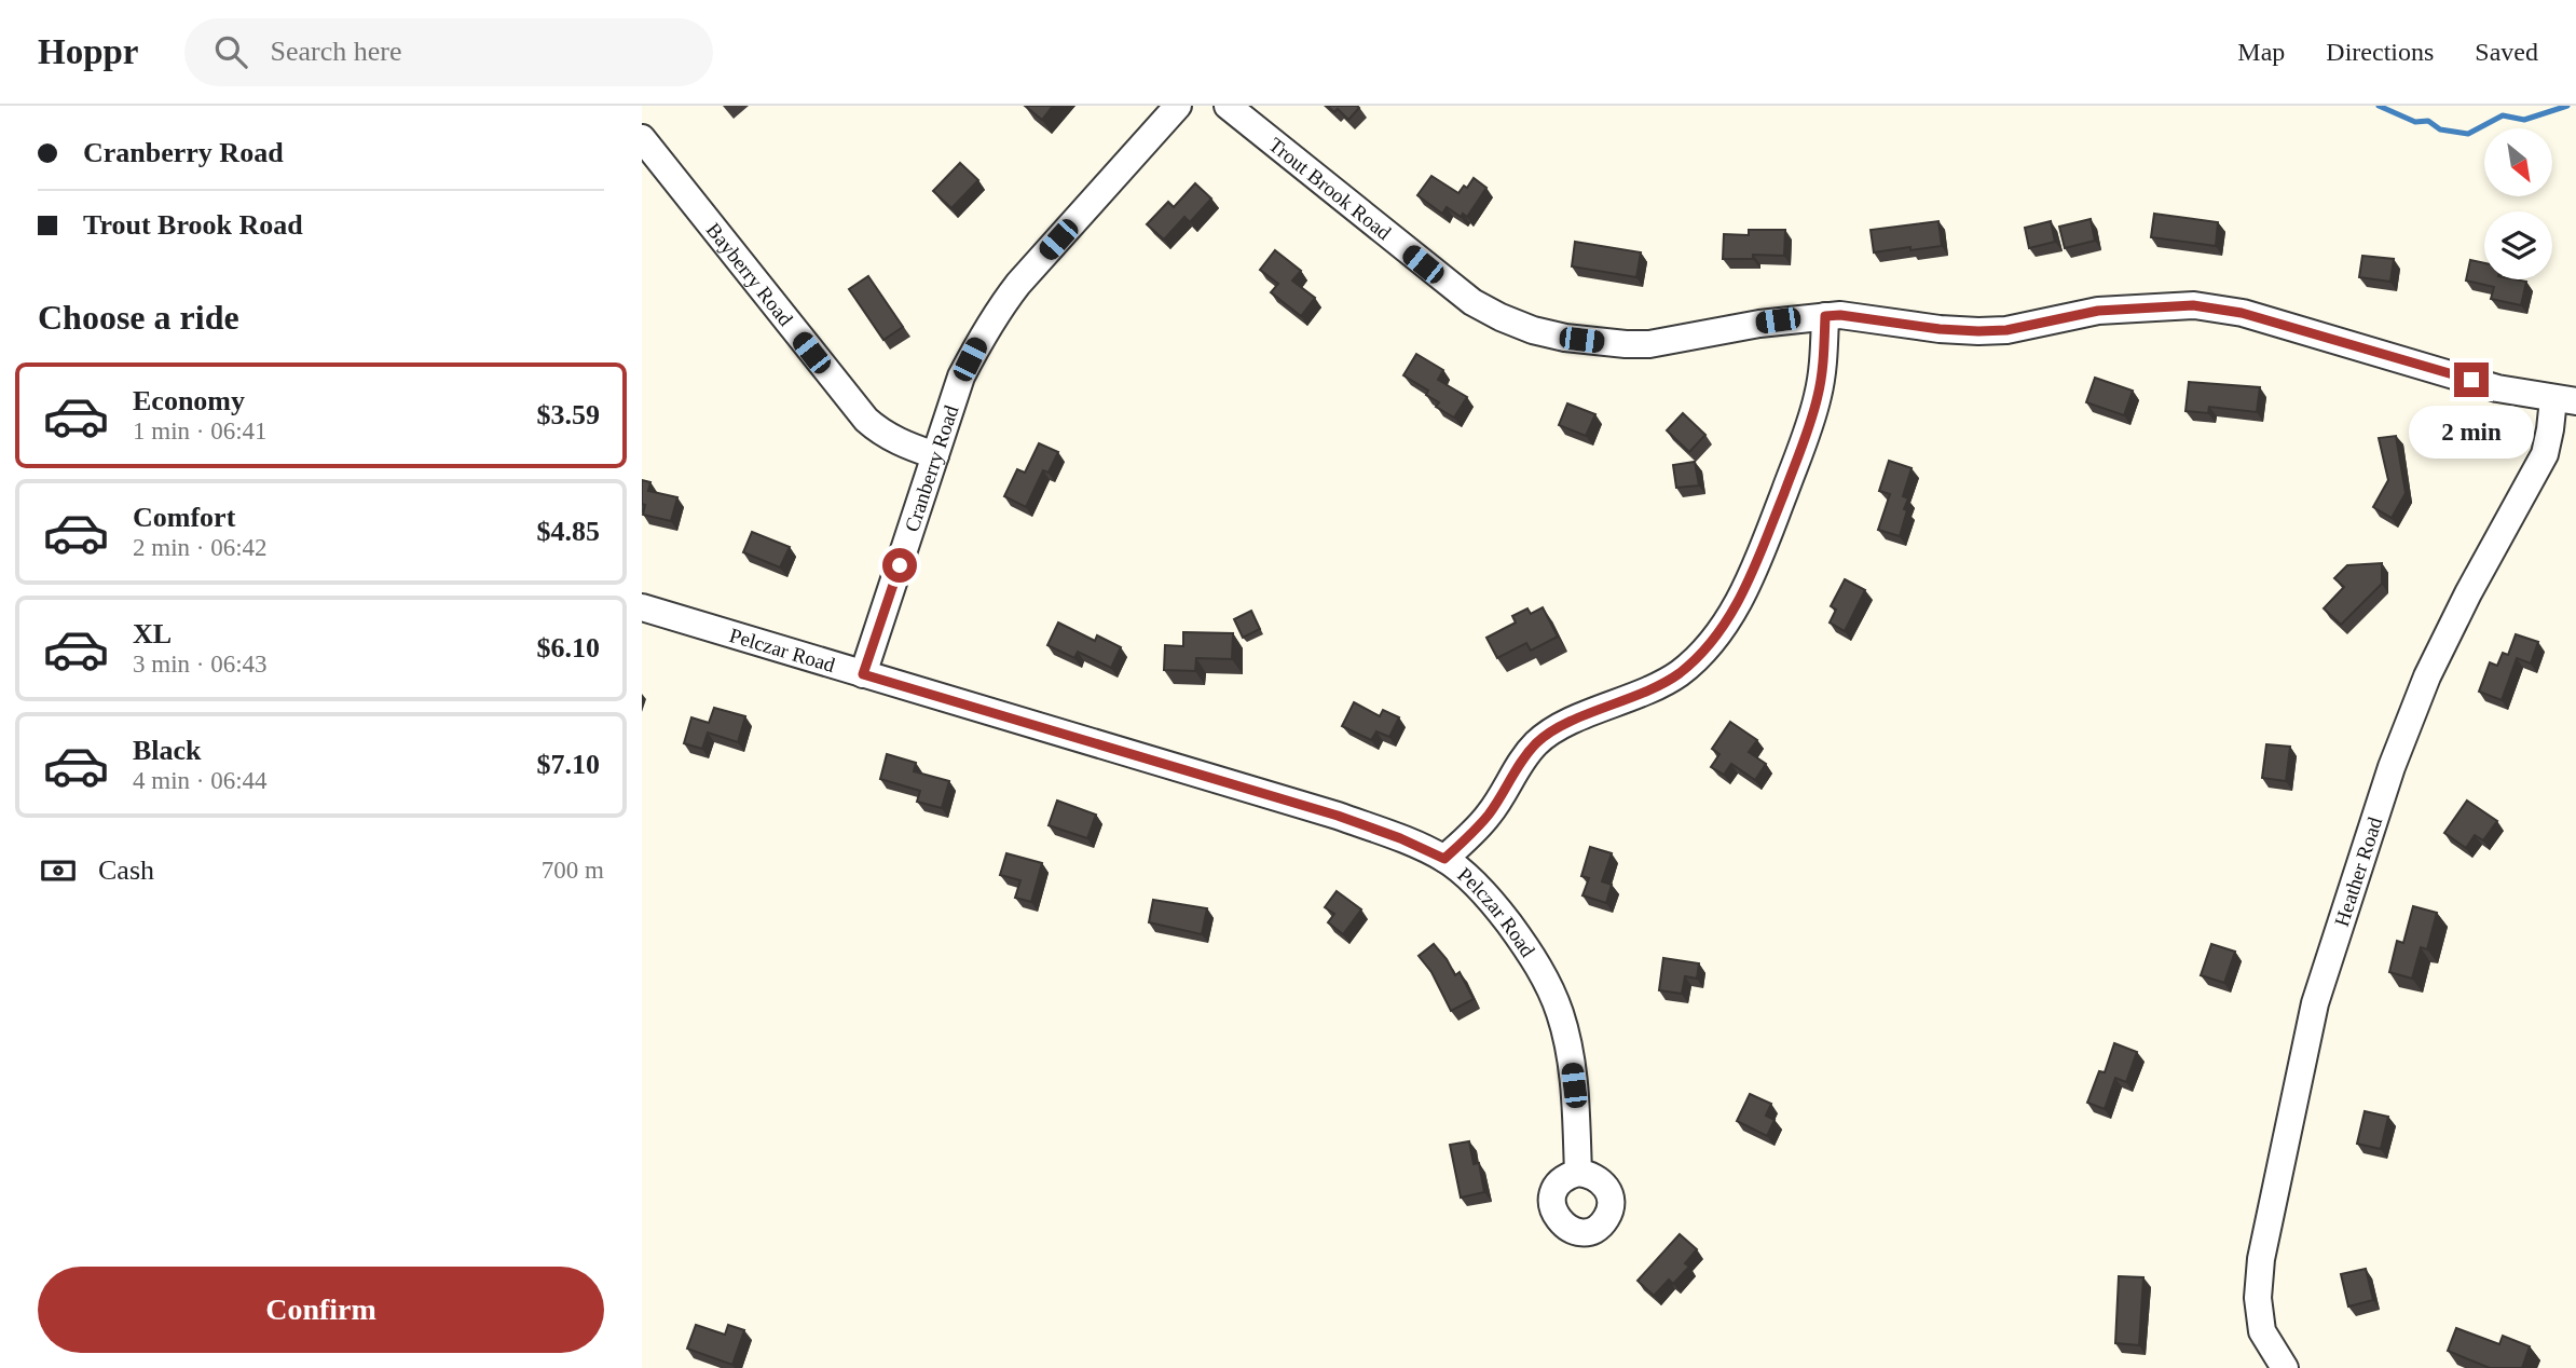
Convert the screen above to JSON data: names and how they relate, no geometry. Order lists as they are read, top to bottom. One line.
{"streets":{"street":["Trout Brook Road","Bayberry Road","Cranberry Road","Pelczar Road","Heather Road"]},"crossings":[["Trout Brook Road","Heather Road"],["Bayberry Road","Cranberry Road"],["Cranberry Road","Pelczar Road"]],"north":"bottom right","page":{"header":"Hoppr","search":"Search here","nav":["Map","Directions","Saved"],"banner":["Cranberry Road","Trout Brook Road"],"heading":"Choose a ride","list":[{"name":"Economy","note":"1 min · 06:41","value":"$3.59"},{"name":"Comfort","note":"2 min · 06:42","value":"$4.85"},{"name":"XL","note":"3 min · 06:43","value":"$6.10"},{"name":"Black","note":"4 min · 06:44","value":"$7.10"}],"bubble":"2 min","pay":["Cash","700 m"],"buttons":"Confirm"}}
